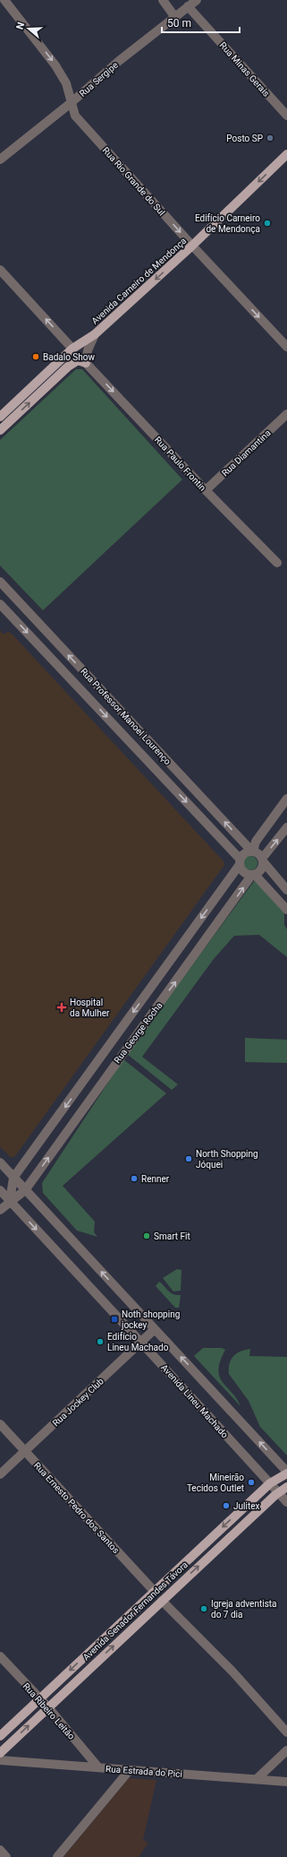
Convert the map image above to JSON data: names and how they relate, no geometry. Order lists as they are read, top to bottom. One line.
{"streets":{"main road":["Avenida Carneiro de Mendonça","Avenida Senador Fernandes Távora"],"street":["Rua Minas Gerais","Rua Sergipe","Rua Rio Grande do Sul","Rua Diamantina","Rua Paulo Frontin","Rua Professor Manoel Lourenço","Rua George Rocha","Avenida Lineu Machado","Rua Jockey Club","Rua Ernesto Pedro dos Santos","Rua Ribeiro Leitão","Rua Estrada do Pici"]},"crossings":[["Rua Minas Gerais","Rua Sergipe"],["Rua Sergipe","Rua Rio Grande do Sul"],["Rua Rio Grande do Sul","Avenida Carneiro de Mendonça"],["Rua Diamantina","Rua Paulo Frontin"],["Rua Professor Manoel Lourenço","Rua George Rocha"],["Rua George Rocha","Avenida Lineu Machado"],["Avenida Lineu Machado","Rua Jockey Club"],["Avenida Lineu Machado","Avenida Senador Fernandes Távora"],["Rua Jockey Club","Rua Ernesto Pedro dos Santos"],["Rua Ernesto Pedro dos Santos","Avenida Senador Fernandes Távora"],["Avenida Senador Fernandes Távora","Rua Ribeiro Leitão"],["Rua Ribeiro Leitão","Rua Estrada do Pici"]],"one_way":["Rua Rio Grande do Sul","Avenida Carneiro de Mendonça","Rua Paulo Frontin"],"places":{"other":["Posto SP","Edifício Carneiro de Mendonça","Badalo Show","North Shopping Jóquei","Renner","Smart Fit","Edifício Lineu Machado","Mineirão Tecidos Outlet","Julitex","Igreja adventista do 7 dia"],"health":["Hospital da Mulher"],"transit":["Noth shopping jockey"]},"scale_bar":"50 m","north":"left"}
